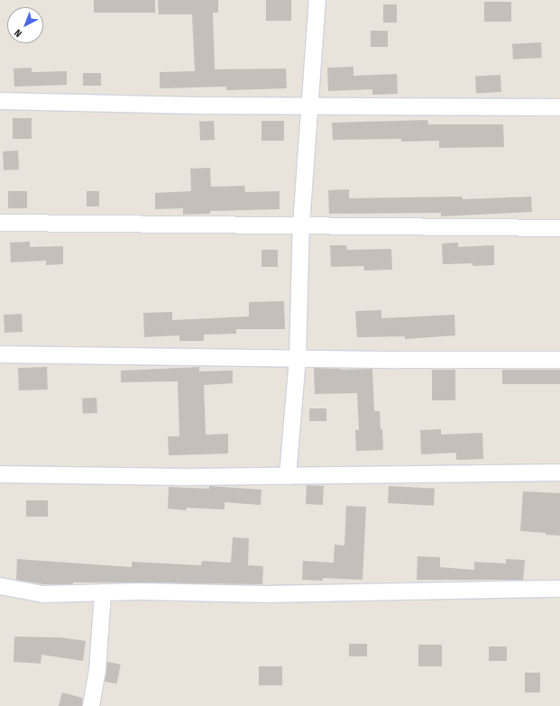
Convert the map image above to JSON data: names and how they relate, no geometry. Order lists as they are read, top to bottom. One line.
{"north":"bottom left"}
